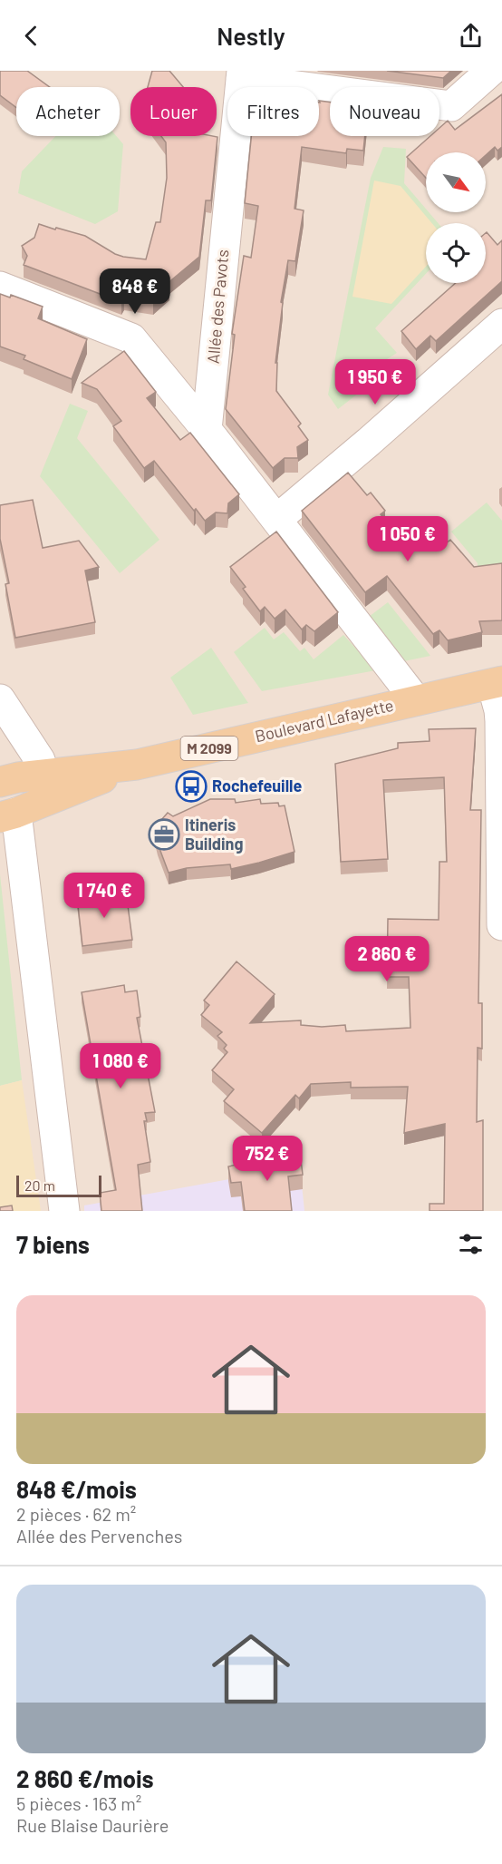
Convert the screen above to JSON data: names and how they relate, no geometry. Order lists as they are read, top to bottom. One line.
{"streets":{"main road":["Boulevard Lafayette","M 2099"],"street":["Allée des Pavots"]},"places":{"bus stop":["Rochefeuille"],"office":["Itineris Building"]},"scale_bar":"20 m","north":"bottom right","page":{"header":"Nestly","chip":["Acheter","Louer","Filtres","Nouveau"],"price":["848 €","1 950 €","1 050 €","1 740 €","2 860 €","1 080 €","752 €"],"scale":"20 m","heading":"7 biens","list":[{"name":"848 €/mois","note":"2 pièces · 62 m² · Allée des Pervenches"},{"name":"2 860 €/mois","note":"5 pièces · 163 m² · Rue Blaise Daurière"}]}}
